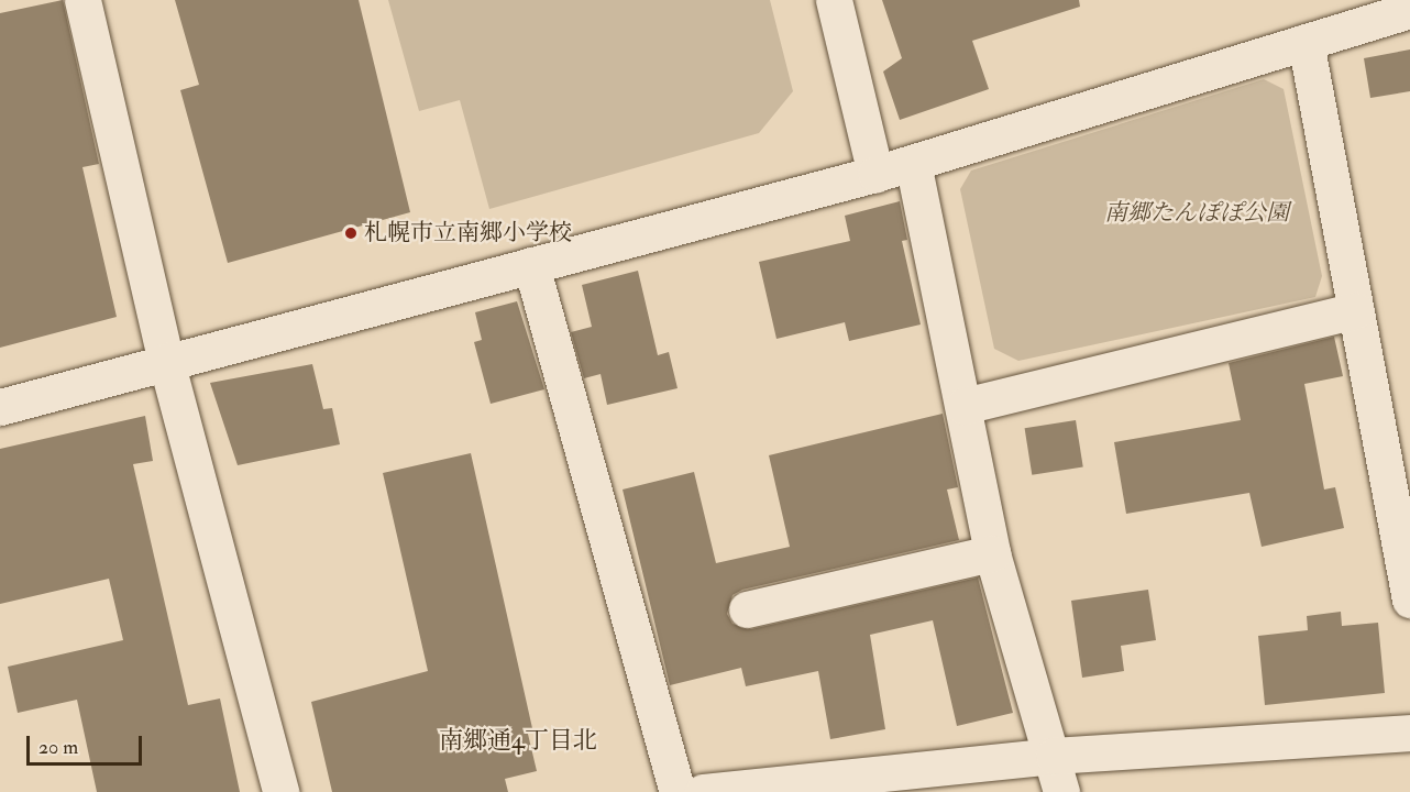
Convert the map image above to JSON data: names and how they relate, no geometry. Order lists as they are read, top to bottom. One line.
{"districts":["南郷通4丁目北"],"parks":["南郷たんぽぽ公園"],"places":["札幌市立南郷小学校"],"scale_bar":"20 m"}
